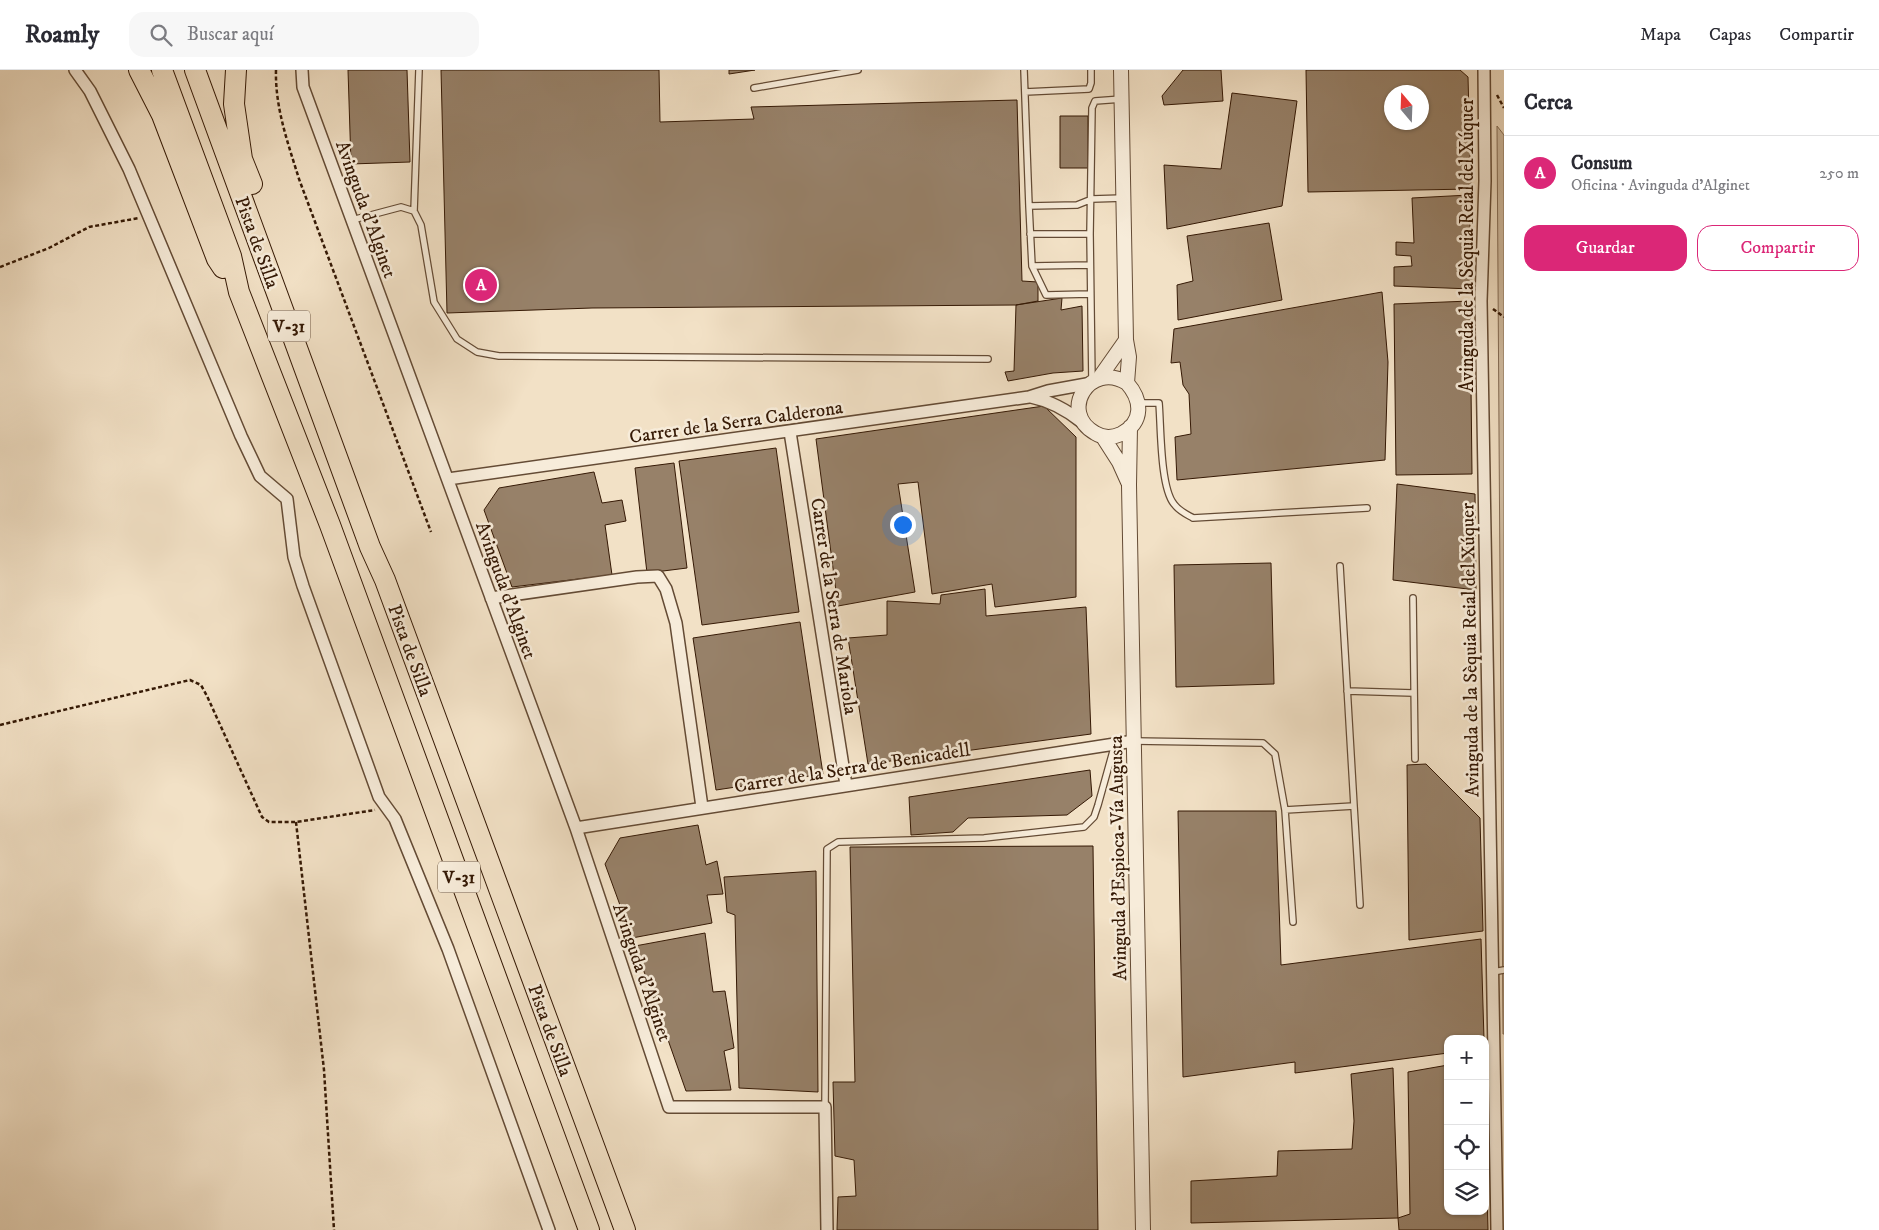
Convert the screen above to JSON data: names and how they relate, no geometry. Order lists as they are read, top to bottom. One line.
{"streets":{"highway":["Pista de Silla","V-31"],"street":["Avinguda d'Alginet","Avinguda de la Sèquia Reial del Xúquer","Carrer de la Serra Calderona","Carrer de la Serra de Mariola","Carrer de la Serra de Benicadell","Avinguda d'Espioca-Vía Augusta"]},"crossings":[["Avinguda d'Alginet","Carrer de la Serra Calderona"],["Avinguda d'Alginet","Carrer de la Serra de Benicadell"],["Carrer de la Serra Calderona","Carrer de la Serra de Mariola"],["Carrer de la Serra Calderona","Avinguda d'Espioca-Vía Augusta"],["Carrer de la Serra de Mariola","Carrer de la Serra de Benicadell"],["Carrer de la Serra de Benicadell","Avinguda d'Espioca-Vía Augusta"]],"north":"top","page":{"header":"Roamly","search":"Buscar aquí","nav":["Mapa","Capas","Compartir"],"heading":"Cerca","list":[{"mark":"A","name":"Consum","note":"Oficina · Avinguda d'Alginet","value":"250 m"}],"buttons":["Guardar","Compartir"],"pins":"A","map_buttons":["+","−"]}}
